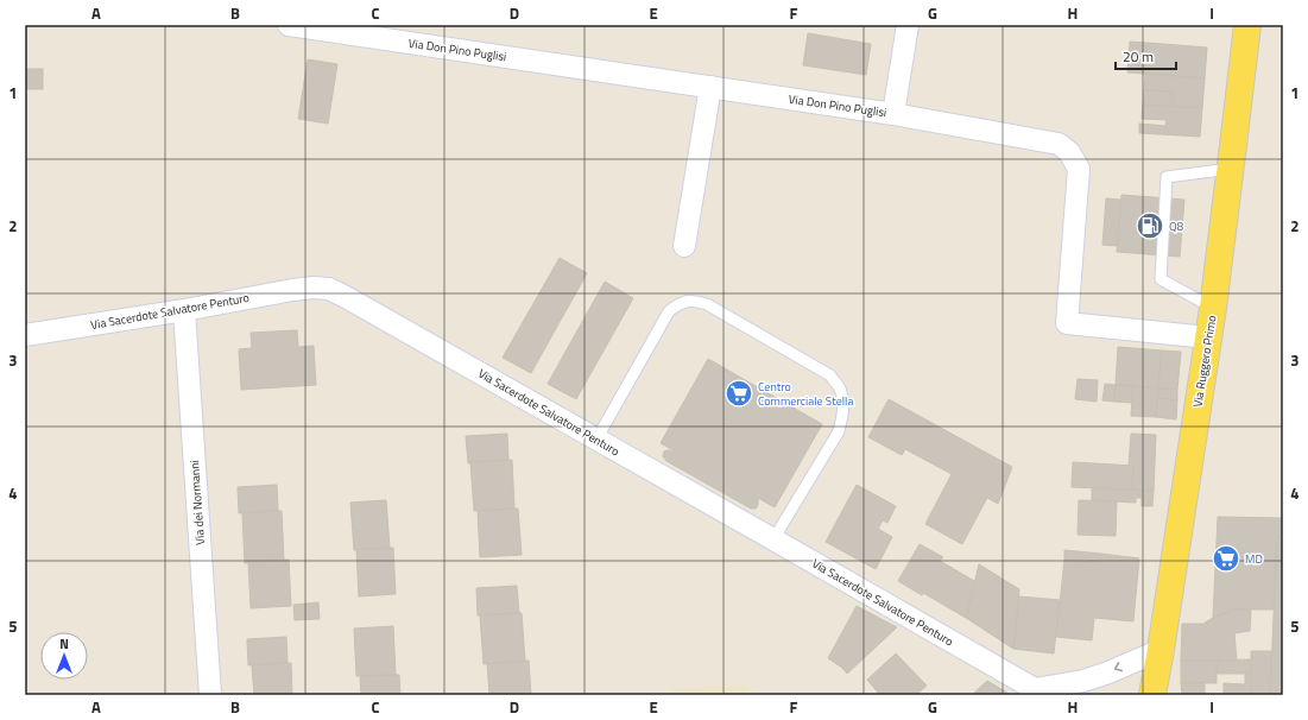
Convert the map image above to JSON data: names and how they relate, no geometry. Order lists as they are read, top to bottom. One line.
{"streets":{"main road":["Via Ruggero Primo"],"street":["Via Don Pino Puglisi","Via Sacerdote Salvatore Penturo","Via dei Normanni"]},"crossings":[["Via Don Pino Puglisi","Via Ruggero Primo"],["Via Sacerdote Salvatore Penturo","Via dei Normanni"]],"places":{"fuel station":["Q8"],"supermarket":["Centro Commerciale Stella","MD"]},"scale_bar":"20 m","north":"top","grid":{"columns":["A","B","C","D","E","F","G","H","I"],"rows":["1","2","3","4","5"]}}
